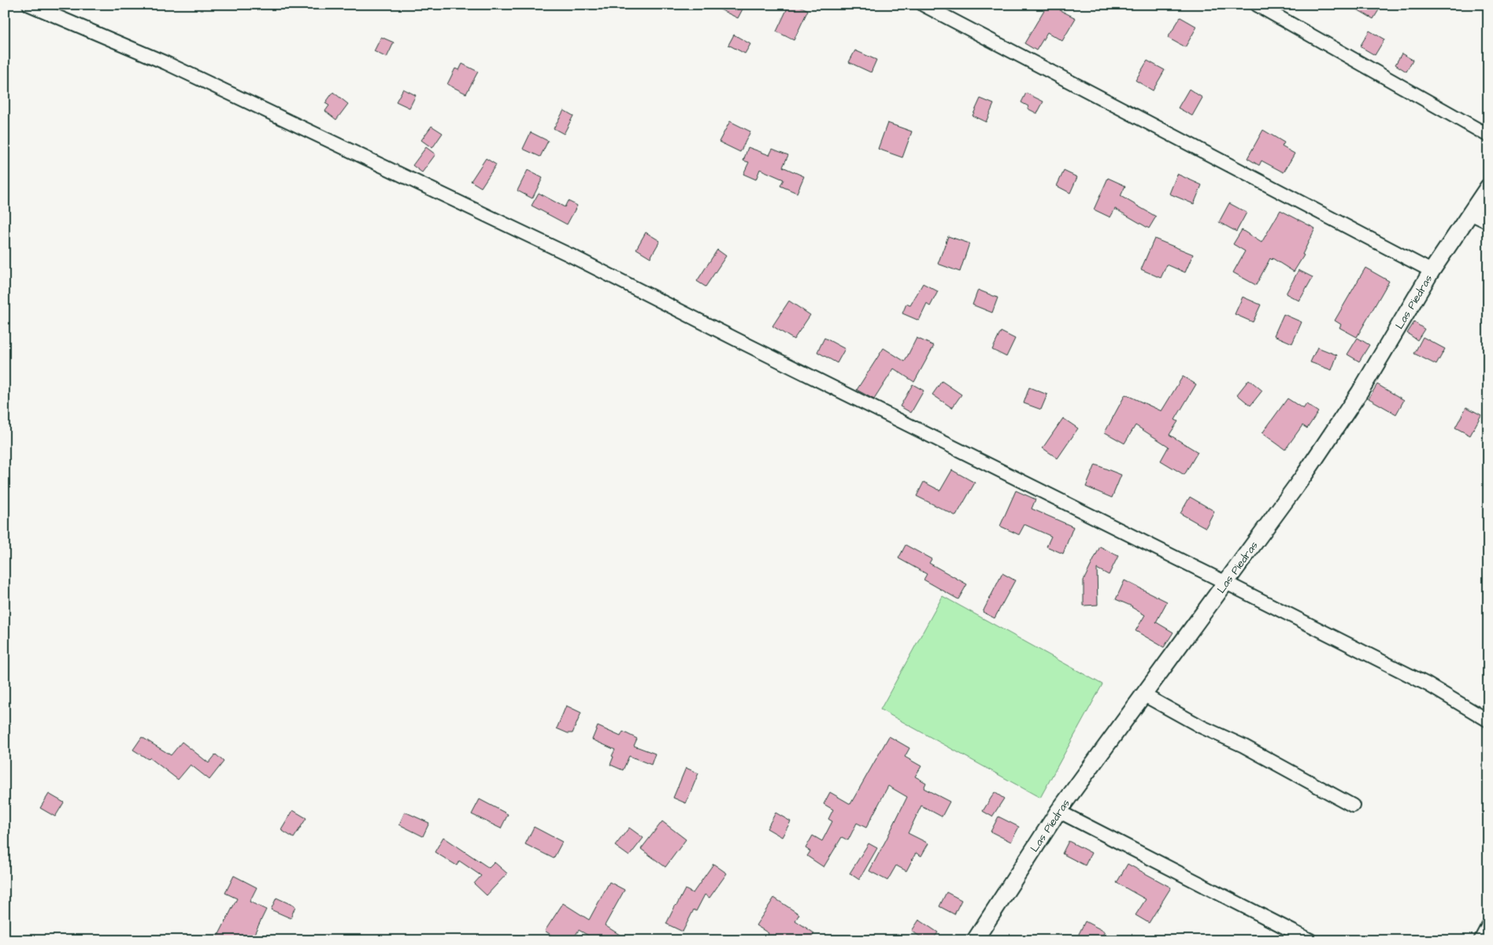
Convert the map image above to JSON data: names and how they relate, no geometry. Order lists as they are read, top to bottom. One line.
{"streets":{"street":["Las Piedras"]}}
